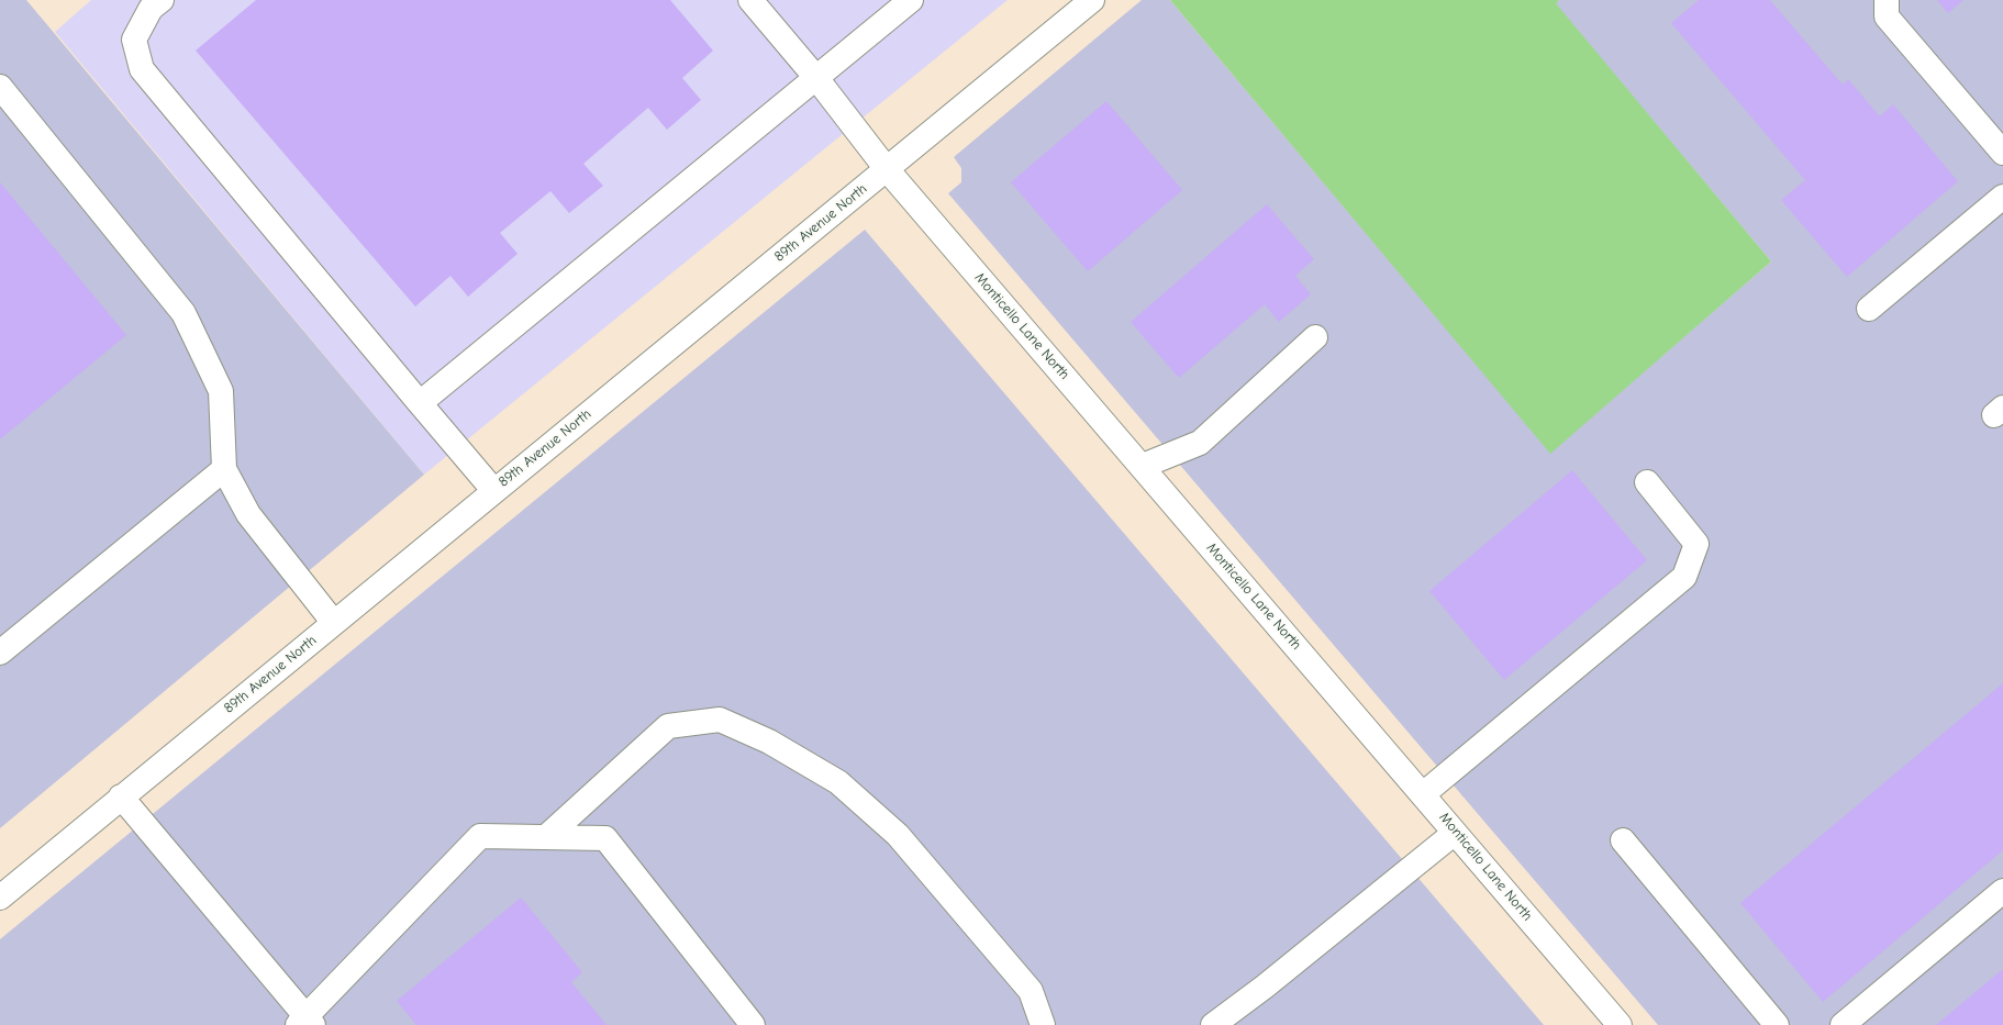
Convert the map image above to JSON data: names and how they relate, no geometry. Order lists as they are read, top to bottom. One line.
{"streets":{"street":["89th Avenue North","Monticello Lane North"]},"crossings":[["89th Avenue North","Monticello Lane North"]]}
